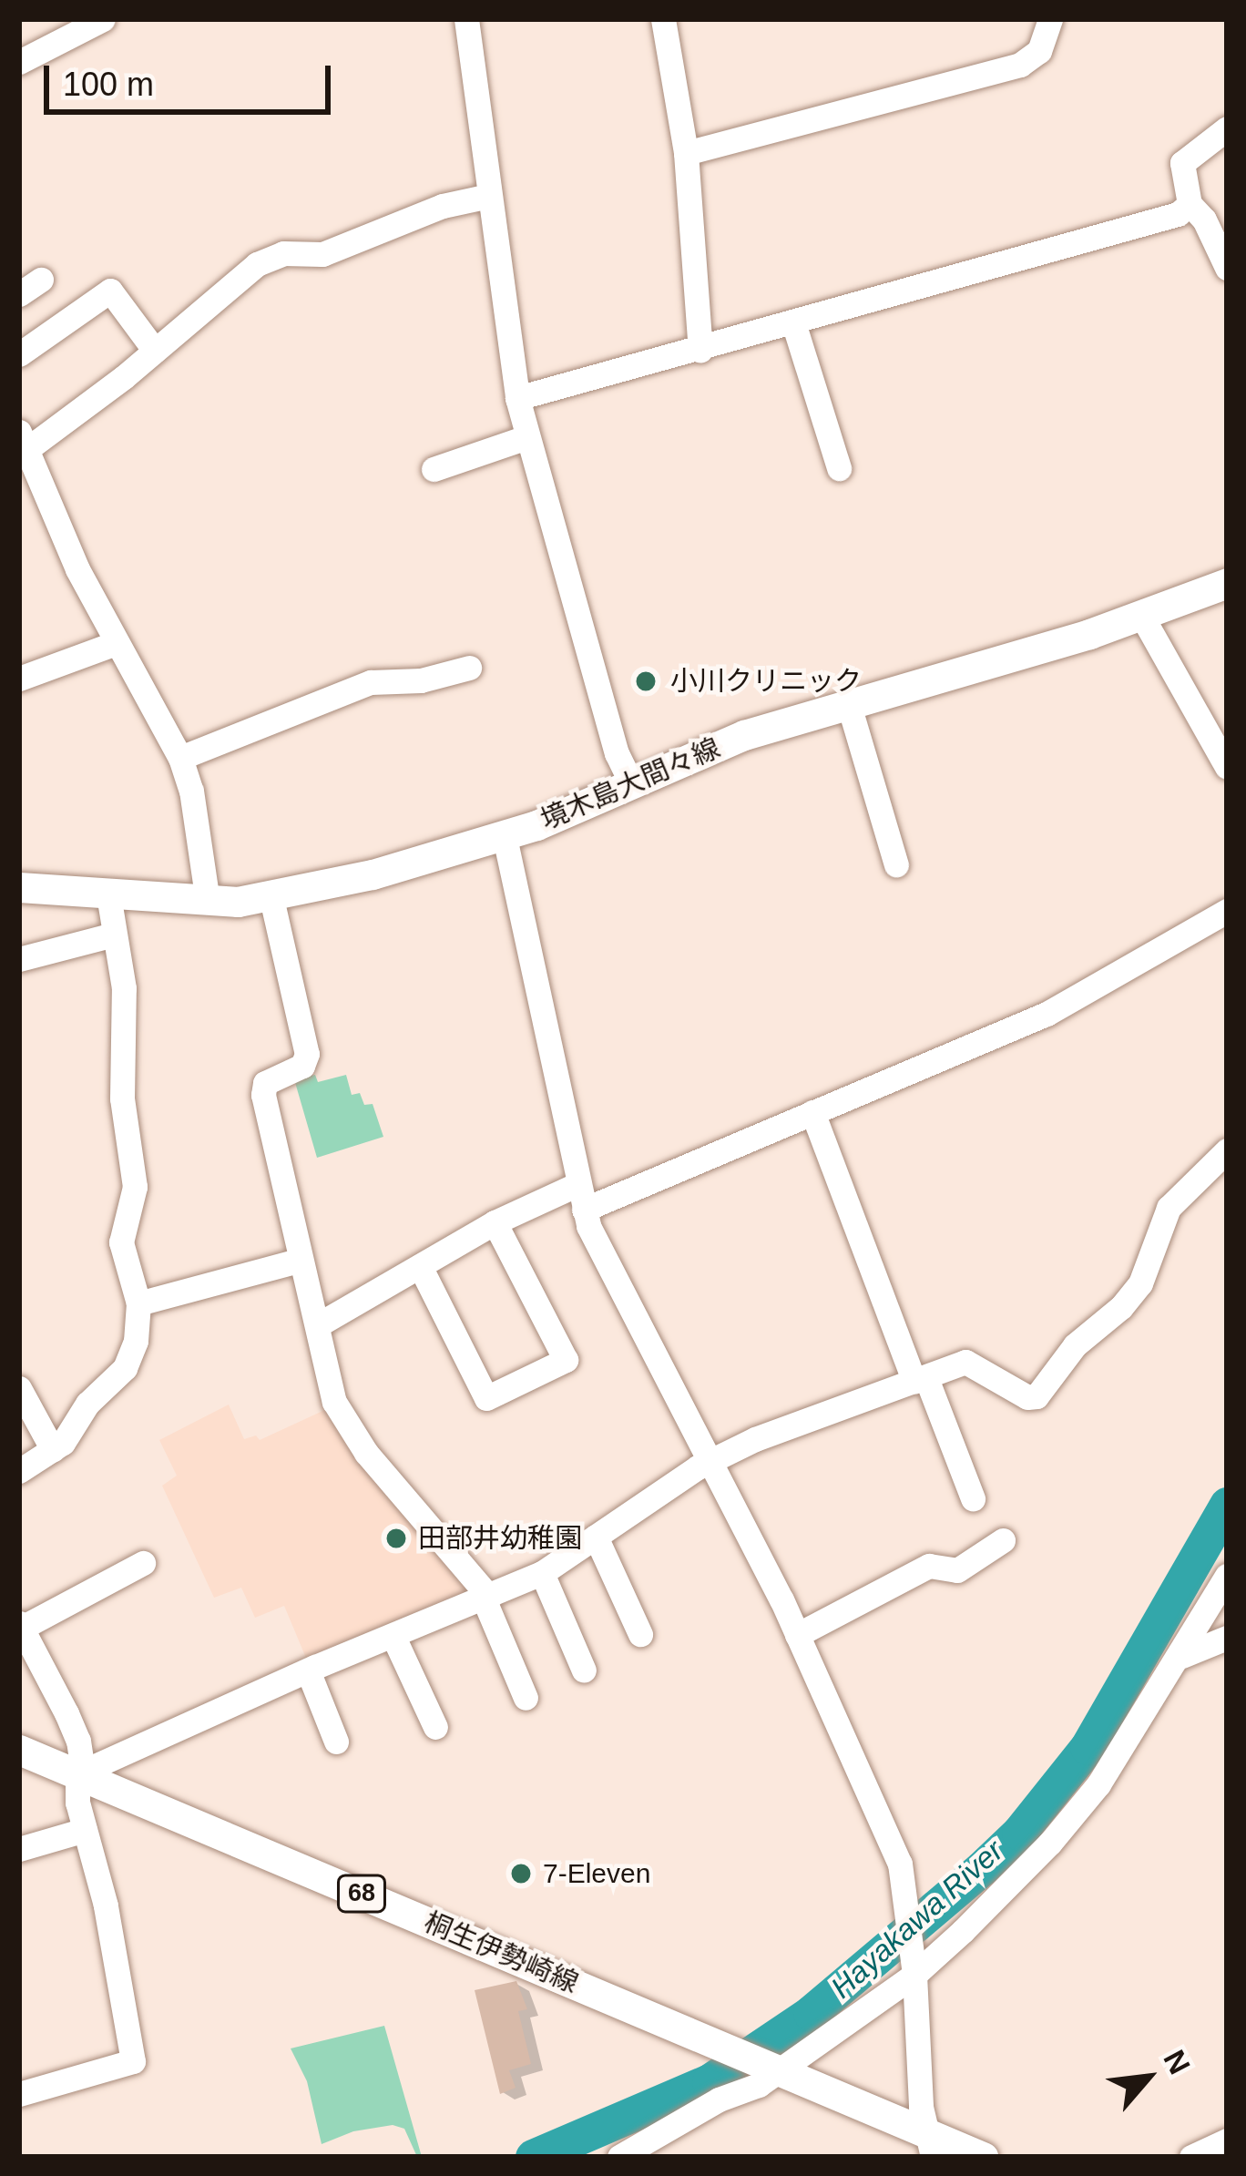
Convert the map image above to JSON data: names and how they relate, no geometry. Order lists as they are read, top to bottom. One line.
{"streets":{"main road":["境木島大間々線","68","桐生伊勢崎線"]},"water":["Hayakawa River"],"places":["小川クリニック","田部井幼稚園","7-Eleven"],"scale_bar":"100 m","north":"top right"}
